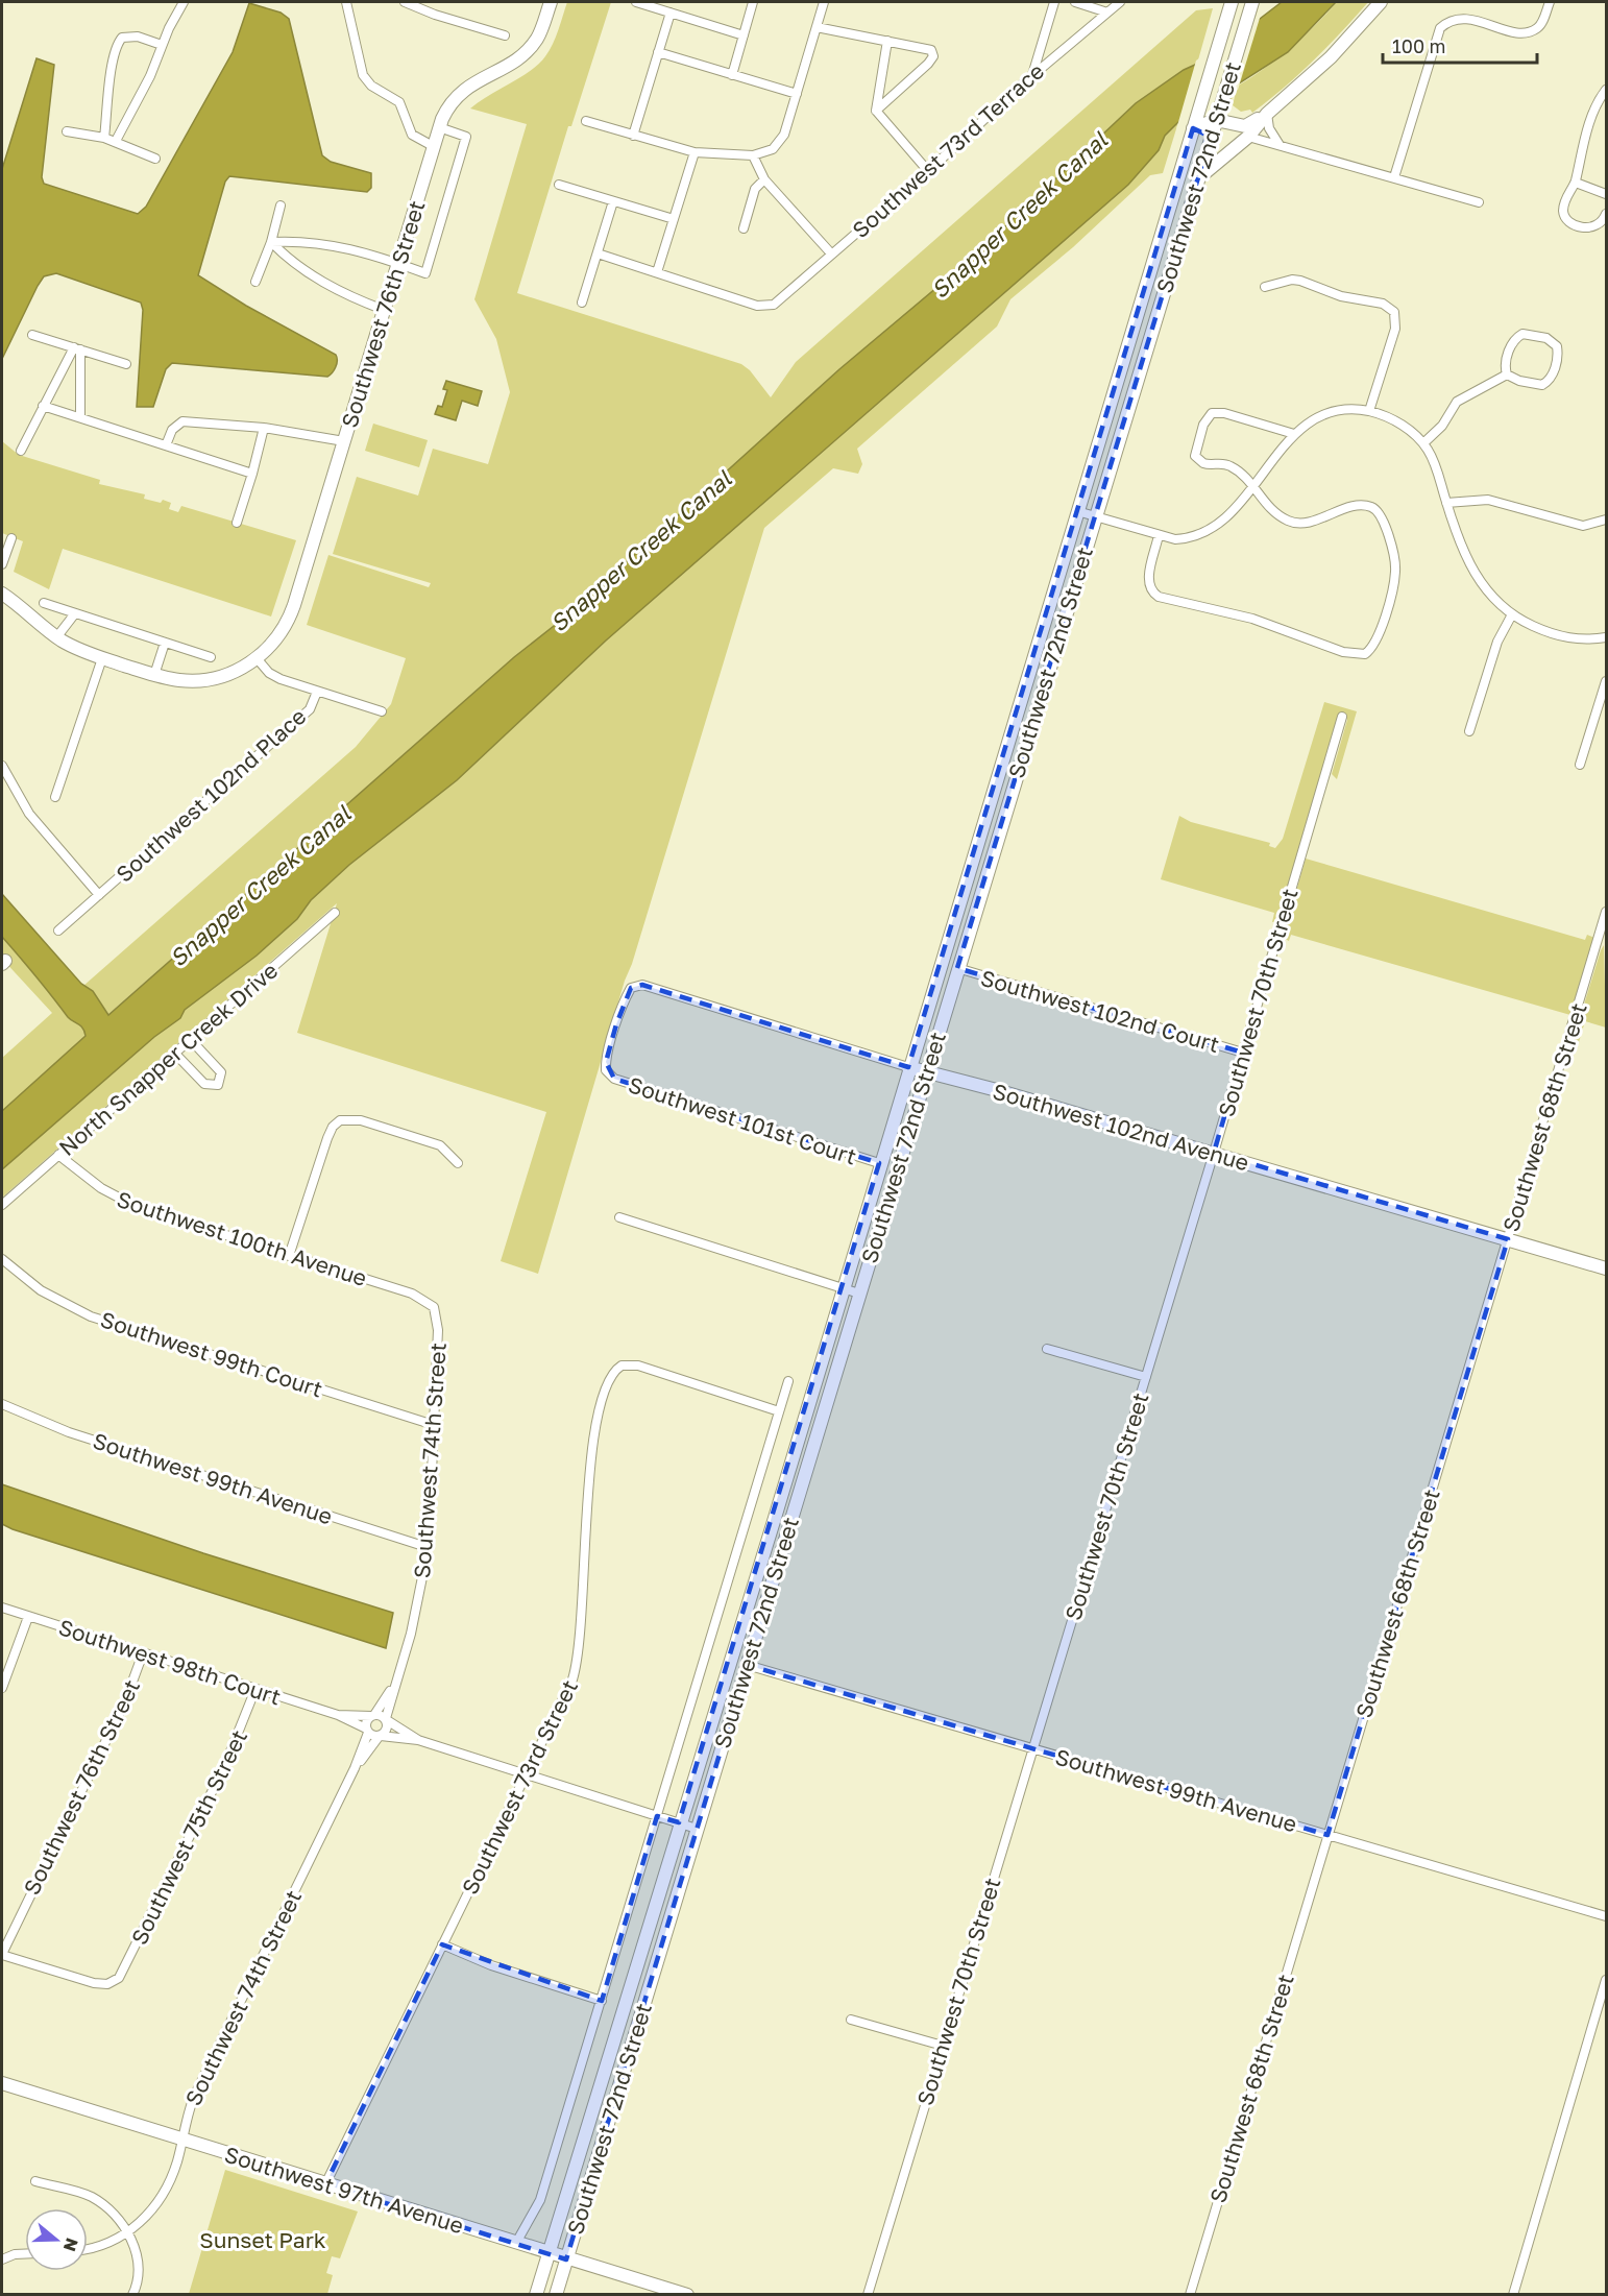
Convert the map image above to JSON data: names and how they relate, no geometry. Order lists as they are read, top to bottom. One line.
{"streets":{"main road":["Southwest 72nd Street","Southwest 76th Street","Southwest 102nd Avenue","Southwest 97th Avenue"],"street":["Southwest 73rd Terrace","Southwest 102nd Place","Southwest 70th Street","Southwest 102nd Court","North Snapper Creek Drive","Southwest 68th Street","Southwest 101st Court","Southwest 100th Avenue","Southwest 99th Court","Southwest 74th Street","Southwest 99th Avenue","Southwest 98th Court","Southwest 73rd Street","Southwest 75th Street"]},"crossings":[["Southwest 72nd Street","Southwest 102nd Court"],["Southwest 72nd Street","Southwest 101st Court"],["Southwest 72nd Street","Southwest 102nd Avenue"],["Southwest 72nd Street","Southwest 99th Avenue"],["Southwest 72nd Street","Southwest 73rd Street"],["Southwest 72nd Street","Southwest 97th Avenue"],["Southwest 76th Street","Southwest 102nd Place"],["Southwest 76th Street","Southwest 98th Court"],["Southwest 76th Street","Southwest 75th Street"],["Southwest 70th Street","Southwest 102nd Court"],["Southwest 70th Street","Southwest 102nd Avenue"],["Southwest 70th Street","Southwest 99th Avenue"],["North Snapper Creek Drive","Southwest 100th Avenue"],["Southwest 68th Street","Southwest 102nd Avenue"],["Southwest 68th Street","Southwest 99th Avenue"],["Southwest 101st Court","Southwest 102nd Avenue"],["Southwest 100th Avenue","Southwest 74th Street"],["Southwest 99th Court","Southwest 74th Street"],["Southwest 74th Street","Southwest 99th Avenue"],["Southwest 74th Street","Southwest 98th Court"],["Southwest 74th Street","Southwest 97th Avenue"],["Southwest 98th Court","Southwest 75th Street"],["Southwest 73rd Street","Southwest 97th Avenue"]],"water":["Snapper Creek Canal"],"parks":["Sunset Park"],"scale_bar":"100 m","north":"right"}
